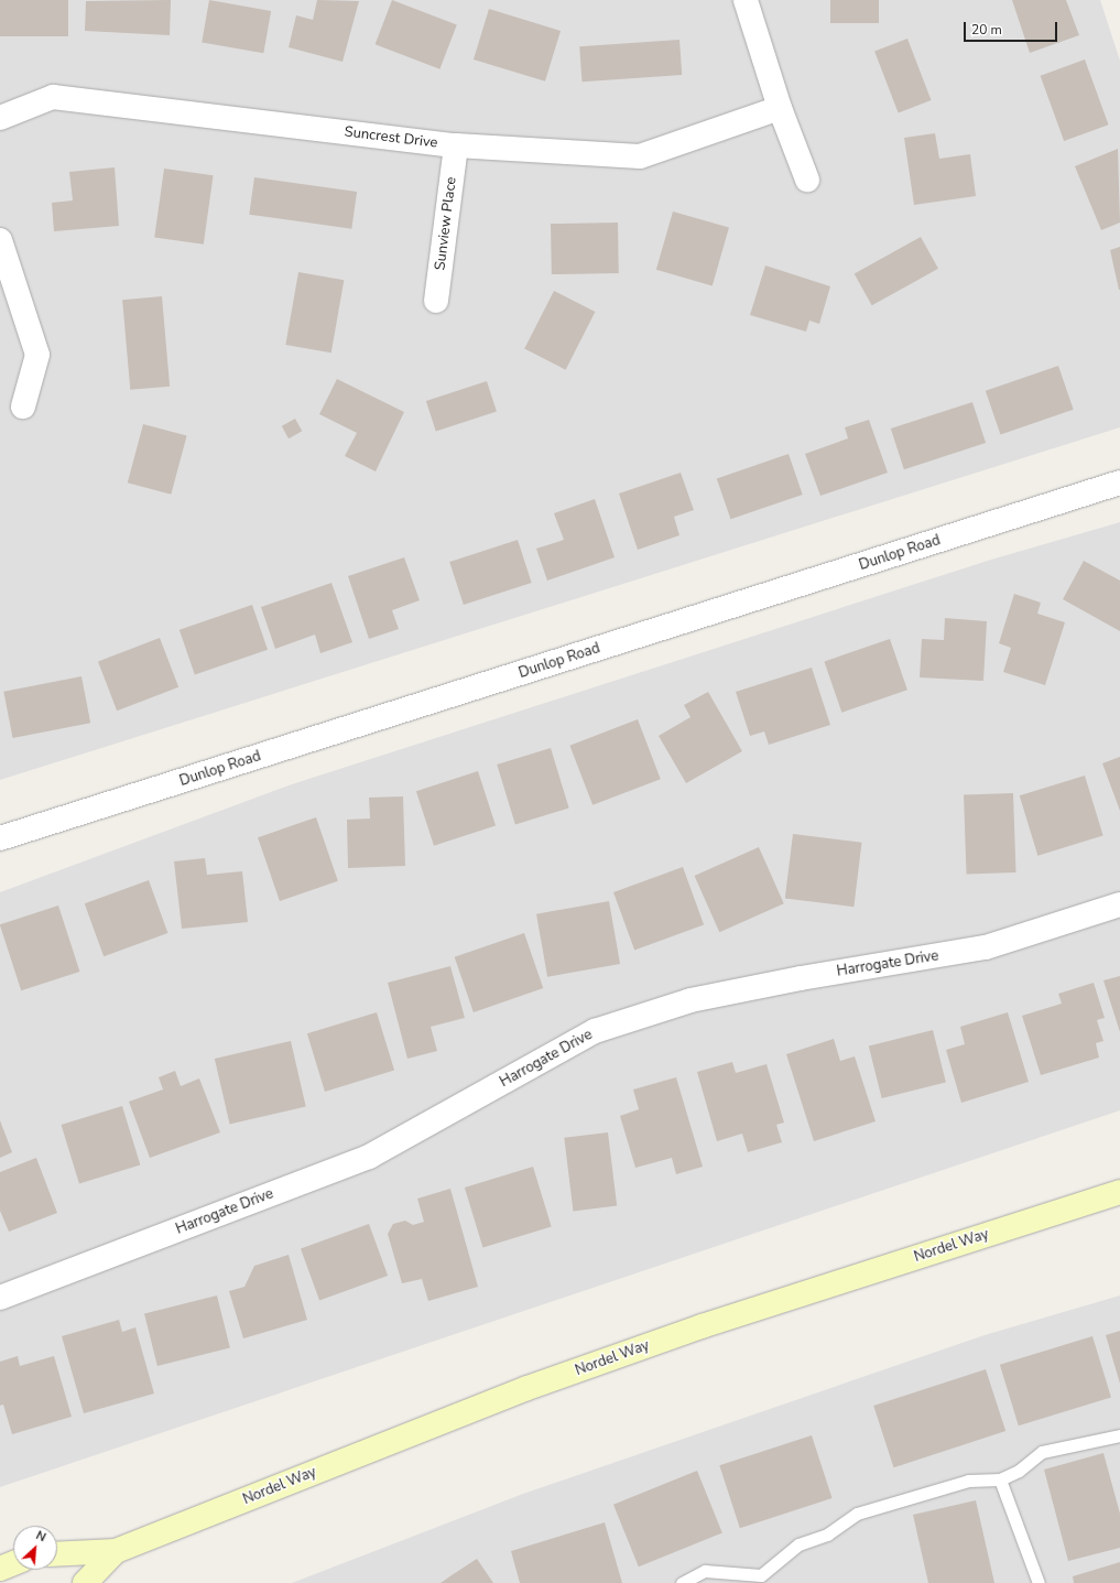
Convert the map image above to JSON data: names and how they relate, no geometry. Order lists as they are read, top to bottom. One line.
{"streets":{"main road":["Nordel Way"],"street":["Suncrest Drive","Sunview Place","Dunlop Road","Harrogate Drive"]},"crossings":[["Suncrest Drive","Sunview Place"]],"scale_bar":"20 m","north":"top right"}
